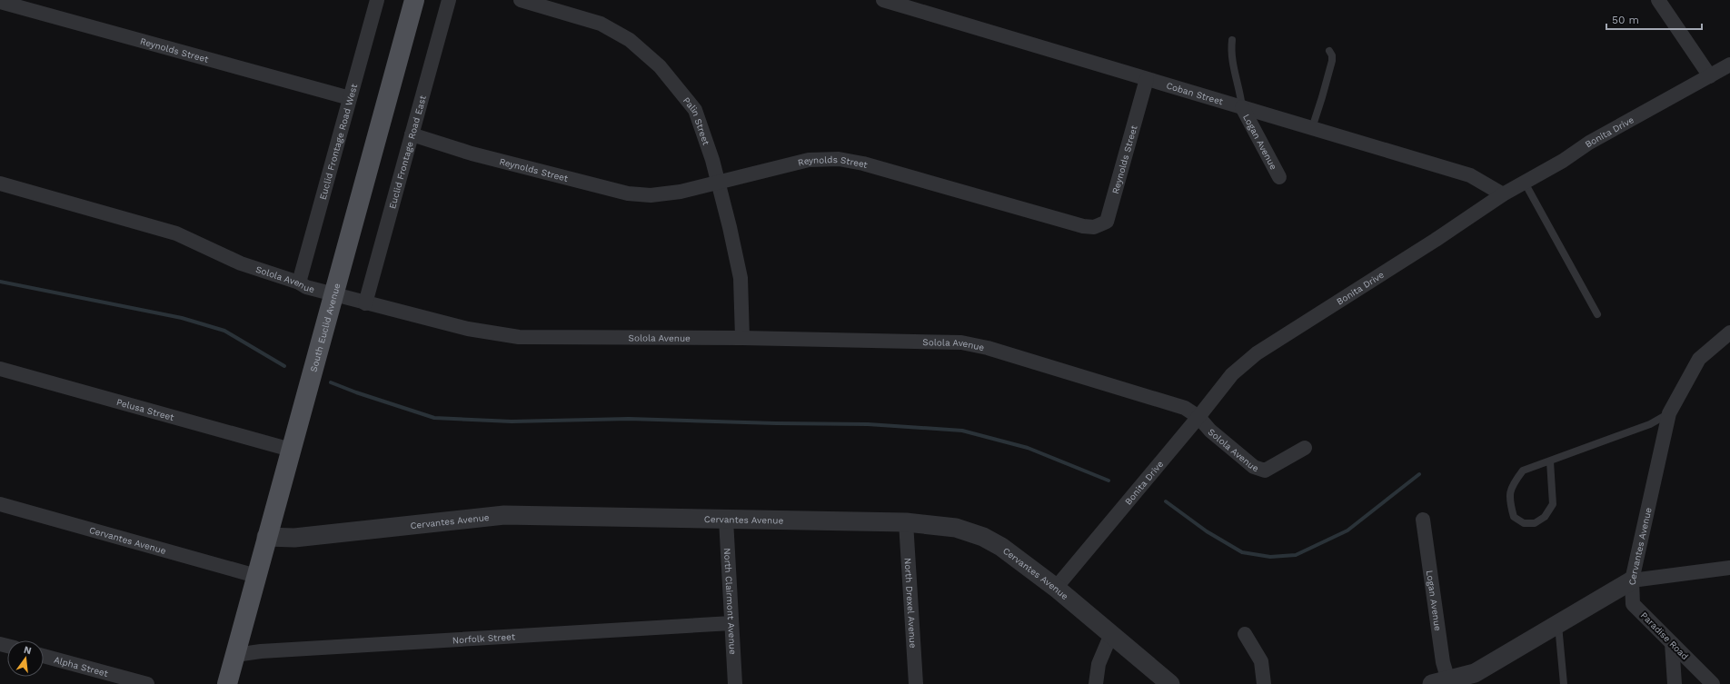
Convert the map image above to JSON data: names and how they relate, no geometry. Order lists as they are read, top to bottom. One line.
{"streets":{"main road":["South Euclid Avenue"],"street":["Reynolds Street","Coban Street","Palin Street","Bonita Drive","Euclid Frontage Road West","Logan Avenue","Euclid Frontage Road East","Solola Avenue","Pelusa Street","Cervantes Avenue","North Clairmont Avenue","North Drexel Avenue","Paradise Road","Norfolk Street","Alpha Street"]},"crossings":[["Reynolds Street","Coban Street"],["Reynolds Street","Palin Street"],["Reynolds Street","Euclid Frontage Road West"],["Reynolds Street","Euclid Frontage Road East"],["Coban Street","Bonita Drive"],["Coban Street","Logan Avenue"],["Palin Street","Solola Avenue"],["Bonita Drive","Solola Avenue"],["Bonita Drive","Cervantes Avenue"],["Euclid Frontage Road West","Solola Avenue"],["Logan Avenue","Cervantes Avenue"],["Euclid Frontage Road East","Solola Avenue"],["Solola Avenue","South Euclid Avenue"],["South Euclid Avenue","Pelusa Street"],["South Euclid Avenue","Cervantes Avenue"],["South Euclid Avenue","Norfolk Street"],["Cervantes Avenue","North Clairmont Avenue"],["Cervantes Avenue","North Drexel Avenue"],["Cervantes Avenue","Paradise Road"],["North Clairmont Avenue","Norfolk Street"]],"scale_bar":"50 m","north":"top"}
